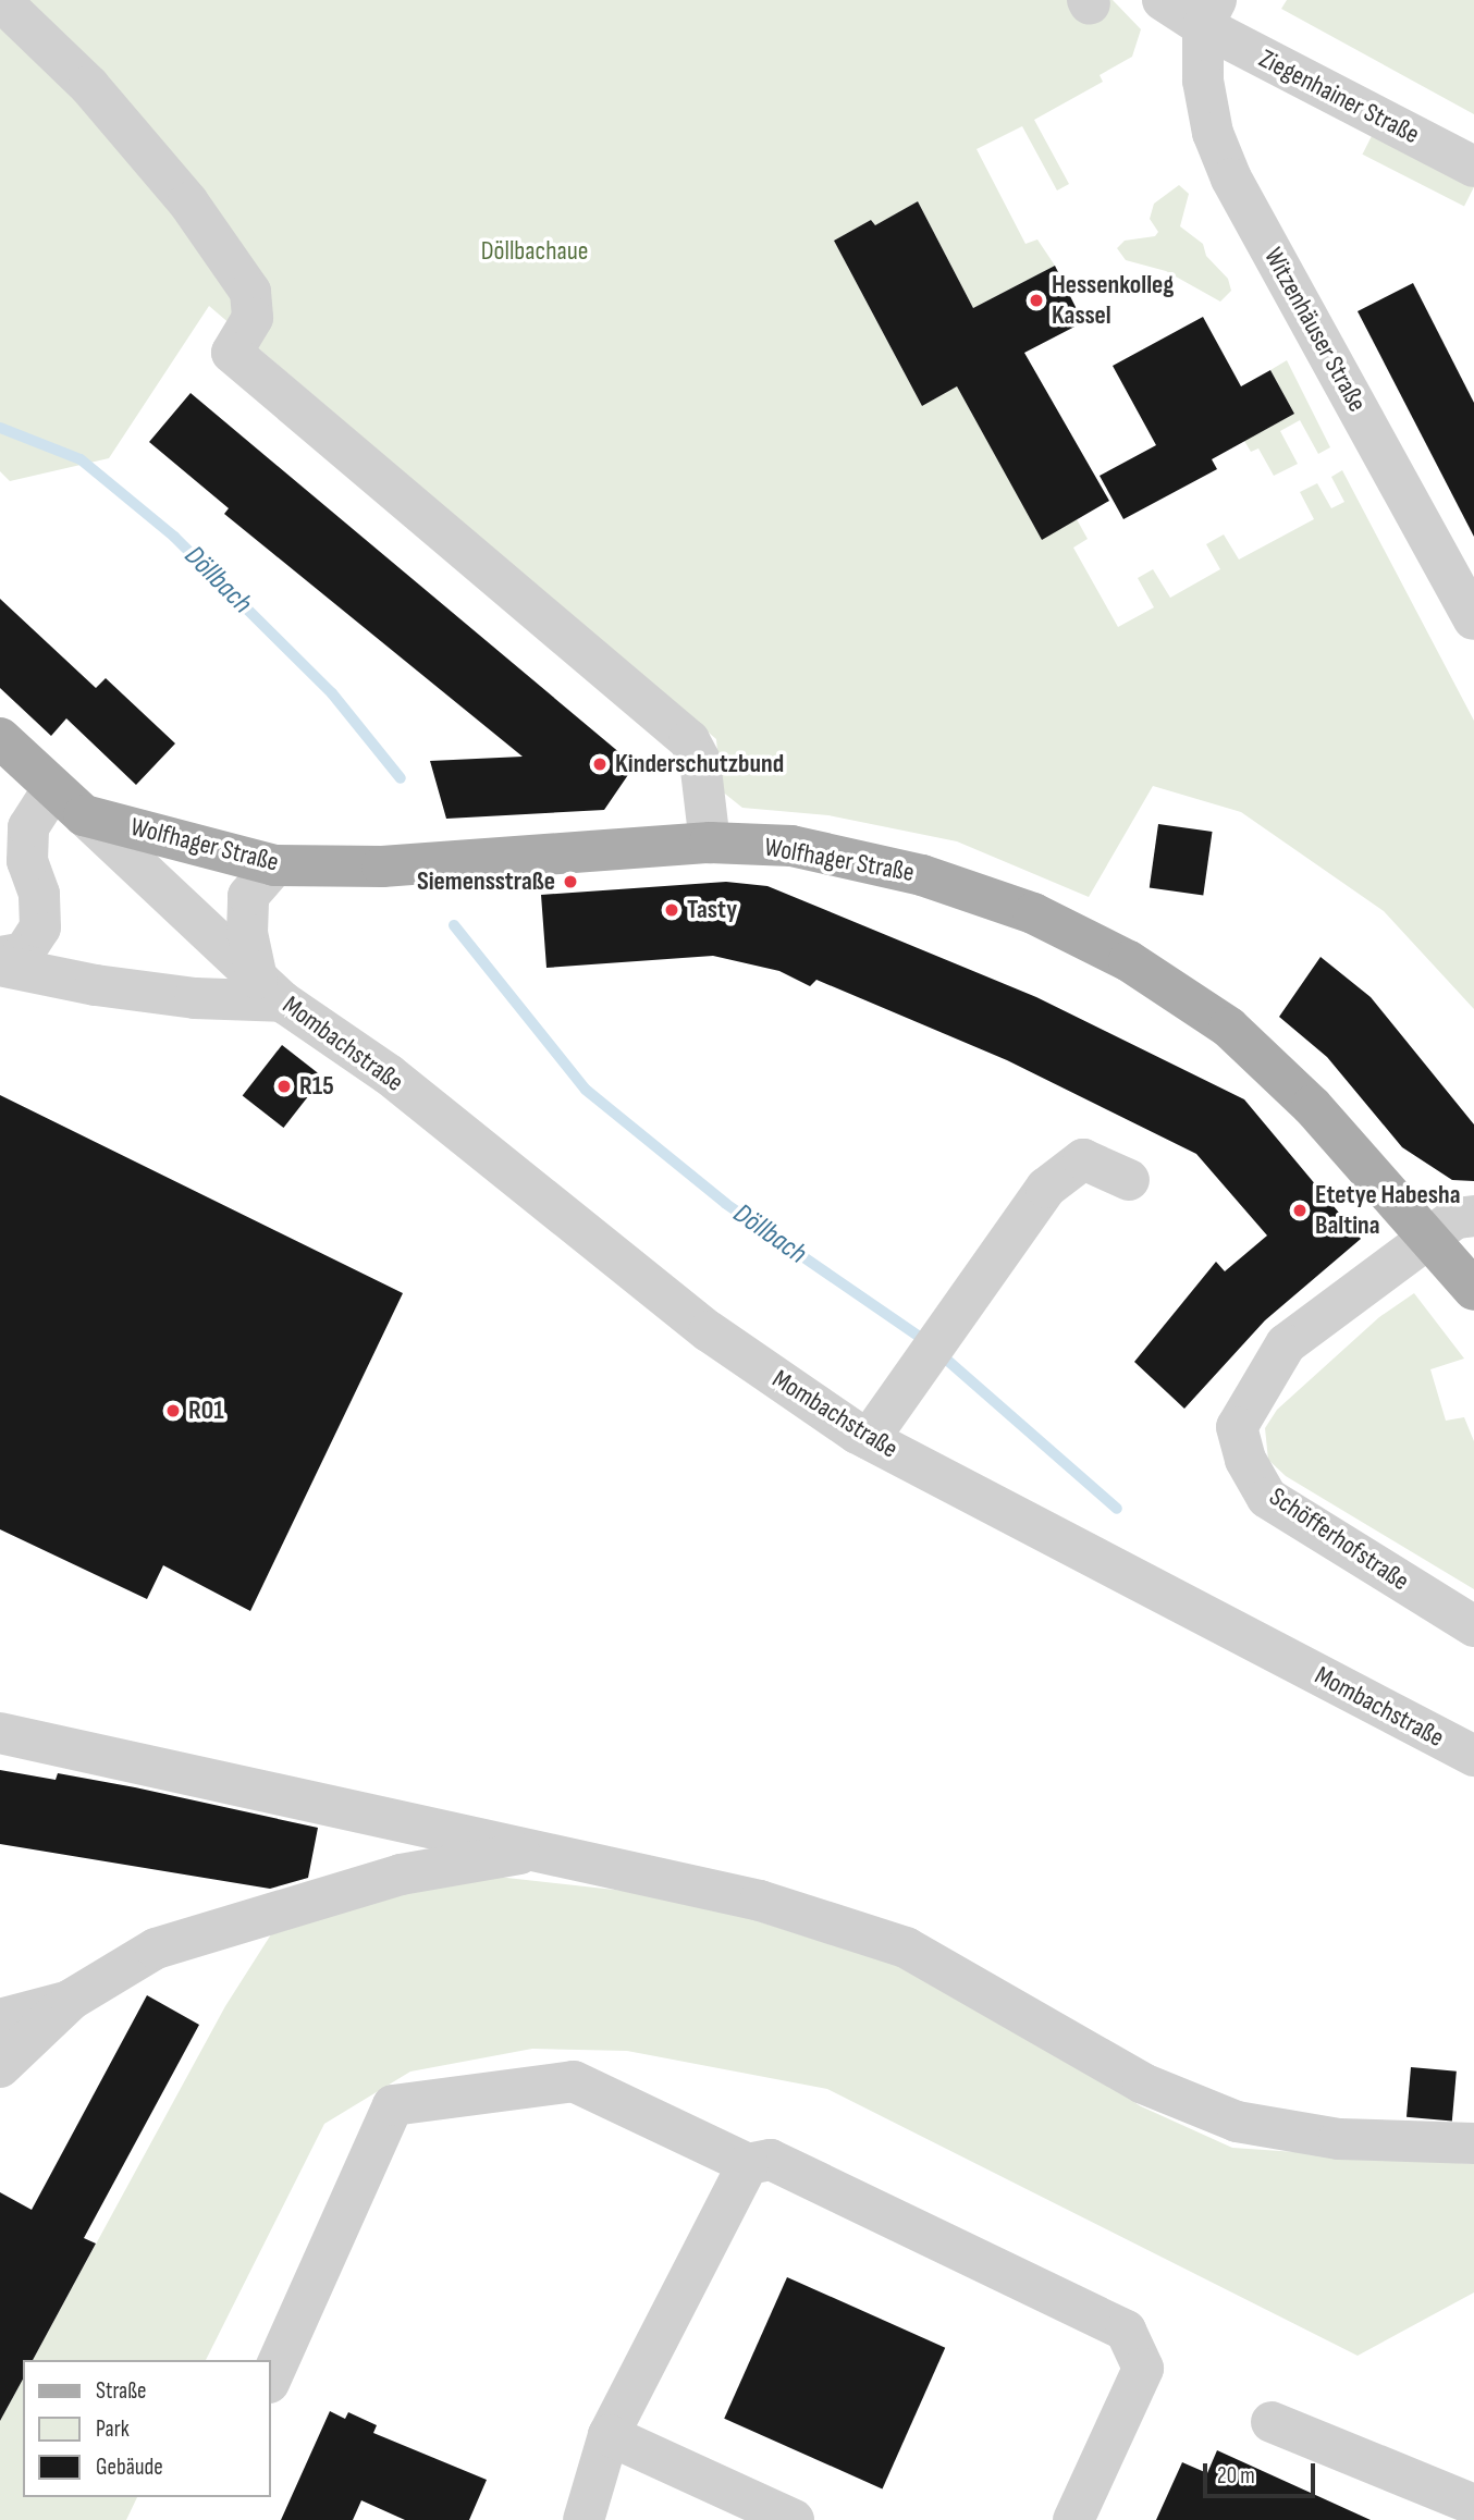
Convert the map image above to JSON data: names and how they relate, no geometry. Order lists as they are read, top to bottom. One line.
{"streets":{"main road":["Wolfhager Straße"],"street":["Ziegenhainer Straße","Witzenhäuser Straße","Mombachstraße","Schöfferhofstraße"]},"crossings":[["Ziegenhainer Straße","Witzenhäuser Straße"],["Wolfhager Straße","Mombachstraße"],["Wolfhager Straße","Schöfferhofstraße"]],"water":["Döllbach"],"parks":["Döllbachaue"],"places":["Hessenkolleg Kassel","Kinderschutzbund","Siemensstraße","Tasty","R15","Etetye Habesha Baltina","R01"],"legend":["Straße","Park","Gebäude"],"scale_bar":"20 m"}
